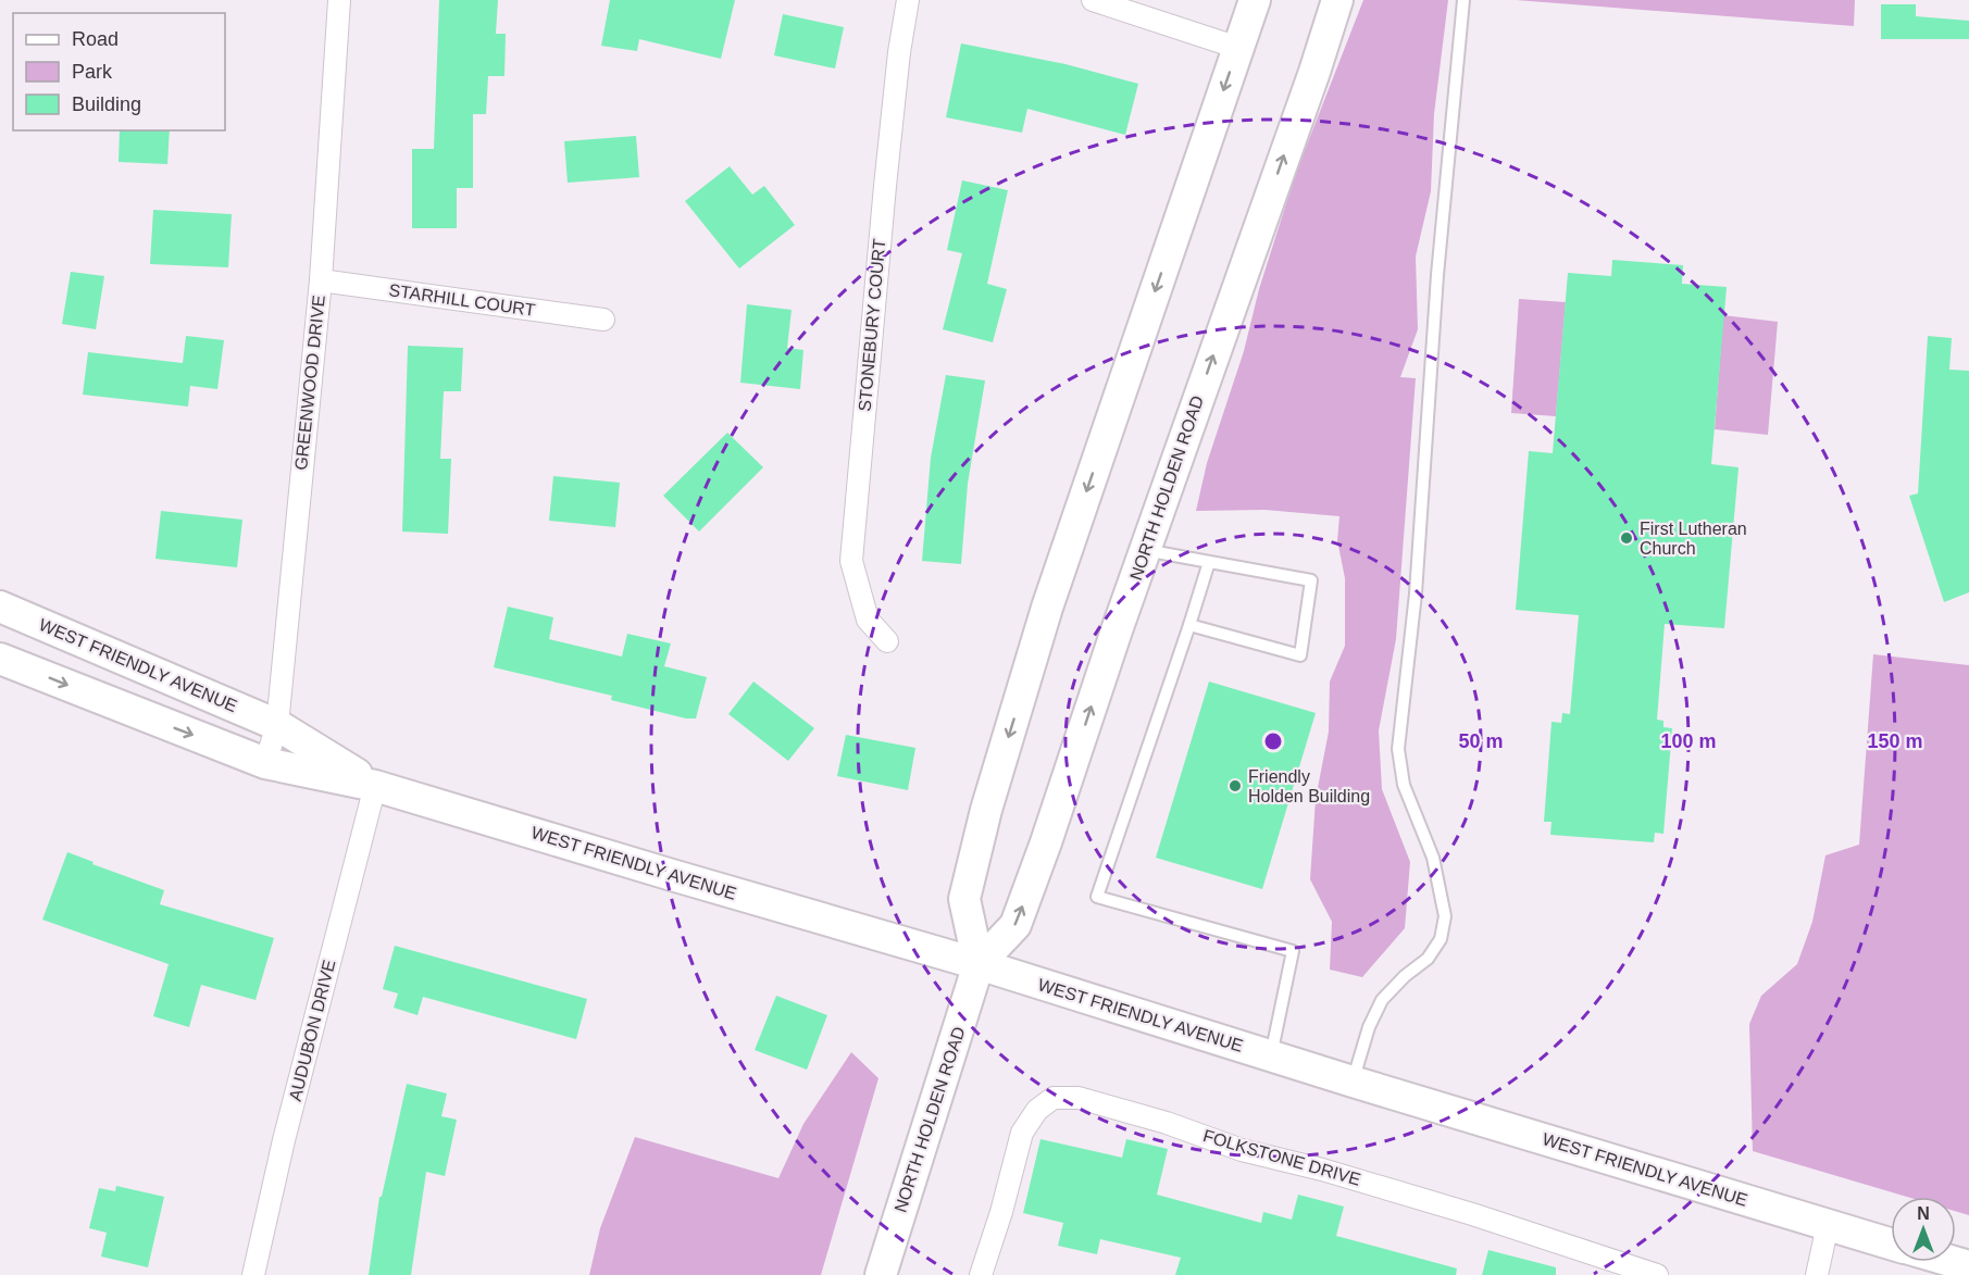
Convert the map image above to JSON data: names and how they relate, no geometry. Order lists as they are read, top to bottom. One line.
{"streets":{"main road":["NORTH HOLDEN ROAD","WEST FRIENDLY AVENUE"],"street":["STARHILL COURT","STONEBURY COURT","GREENWOOD DRIVE","AUDUBON DRIVE","FOLKSTONE DRIVE"]},"crossings":[["STARHILL COURT","GREENWOOD DRIVE"],["GREENWOOD DRIVE","WEST FRIENDLY AVENUE"],["NORTH HOLDEN ROAD","WEST FRIENDLY AVENUE"],["WEST FRIENDLY AVENUE","AUDUBON DRIVE"]],"places":["First Lutheran Church","Friendly Holden Building"],"legend":["Road","Park","Building"],"north":"top","rings":["50 m","100 m","150 m"]}
